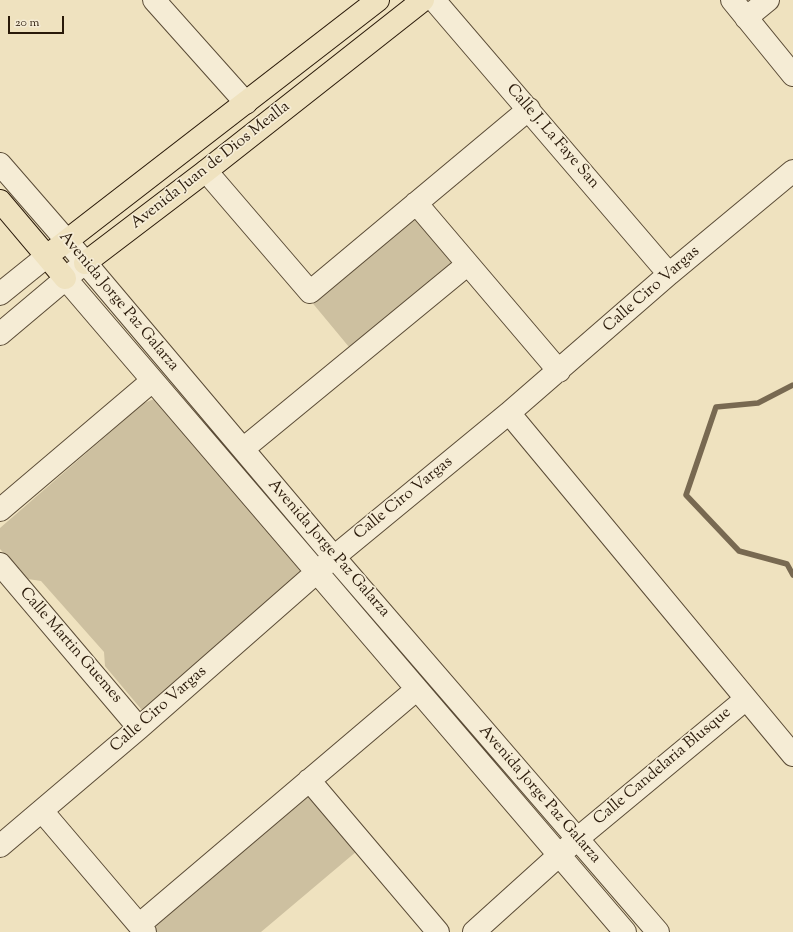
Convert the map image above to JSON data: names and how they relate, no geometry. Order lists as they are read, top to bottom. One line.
{"streets":{"main road":["Avenida Juan de Dios Mealla","Avenida Jorge Paz Galarza"],"street":["Calle J. La Faye San","Calle Ciro Vargas","Calle Martin Guemes","Calle Candelaria Blusque"]},"crossings":[["Calle J. La Faye San","Calle Ciro Vargas"],["Avenida Juan de Dios Mealla","Avenida Jorge Paz Galarza"],["Calle Ciro Vargas","Avenida Jorge Paz Galarza"],["Calle Ciro Vargas","Calle Martin Guemes"],["Avenida Jorge Paz Galarza","Calle Candelaria Blusque"]],"scale_bar":"20 m"}
